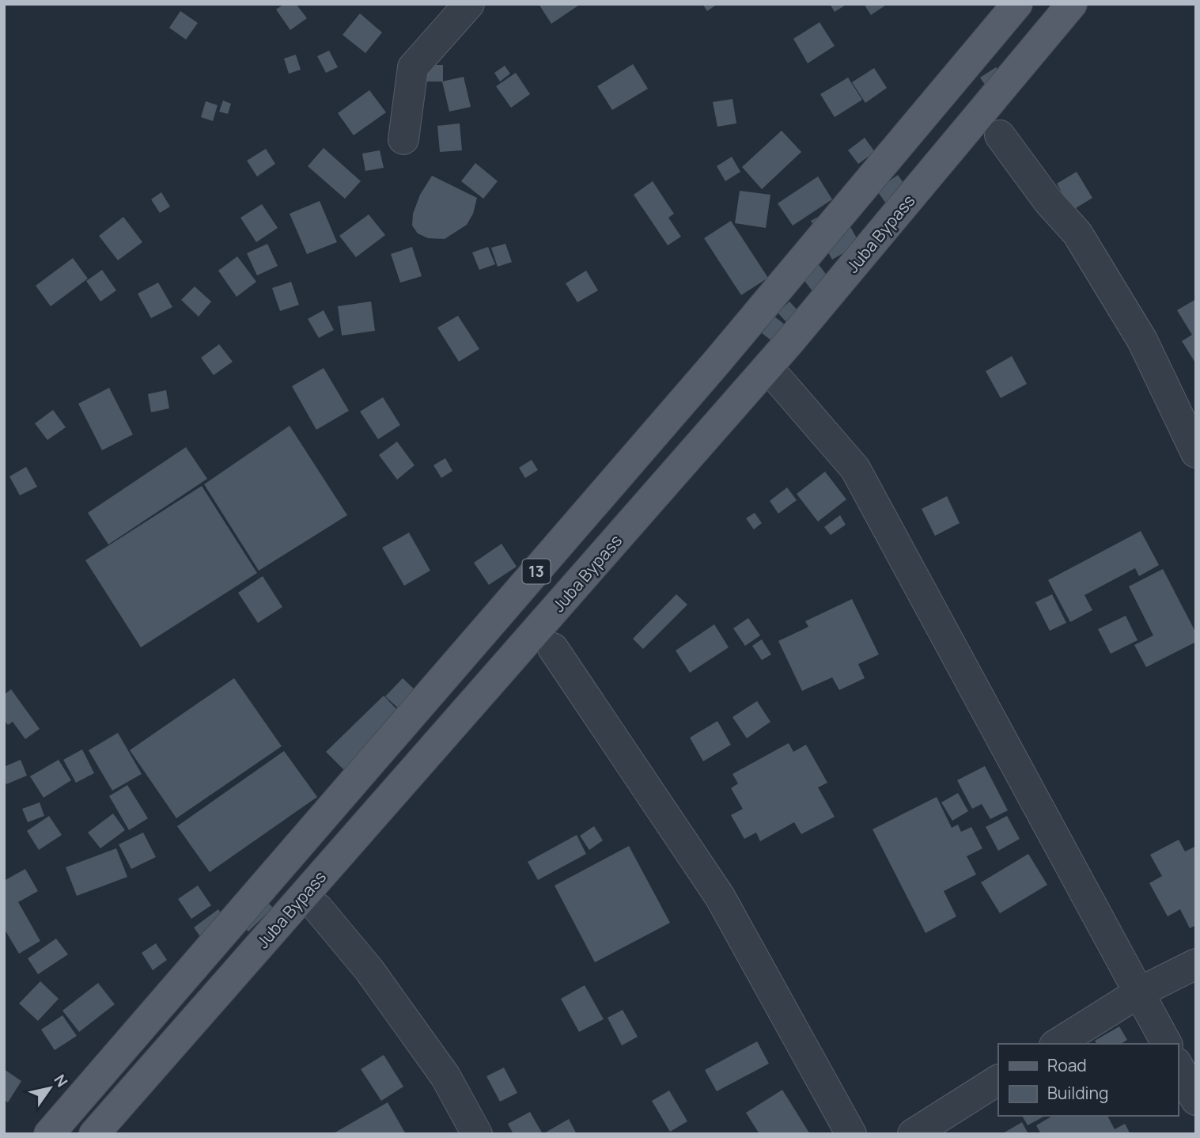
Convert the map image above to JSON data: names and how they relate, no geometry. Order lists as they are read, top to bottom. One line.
{"streets":{"main road":["Juba Bypass","13"]},"legend":["Road","Building"],"north":"top right"}
